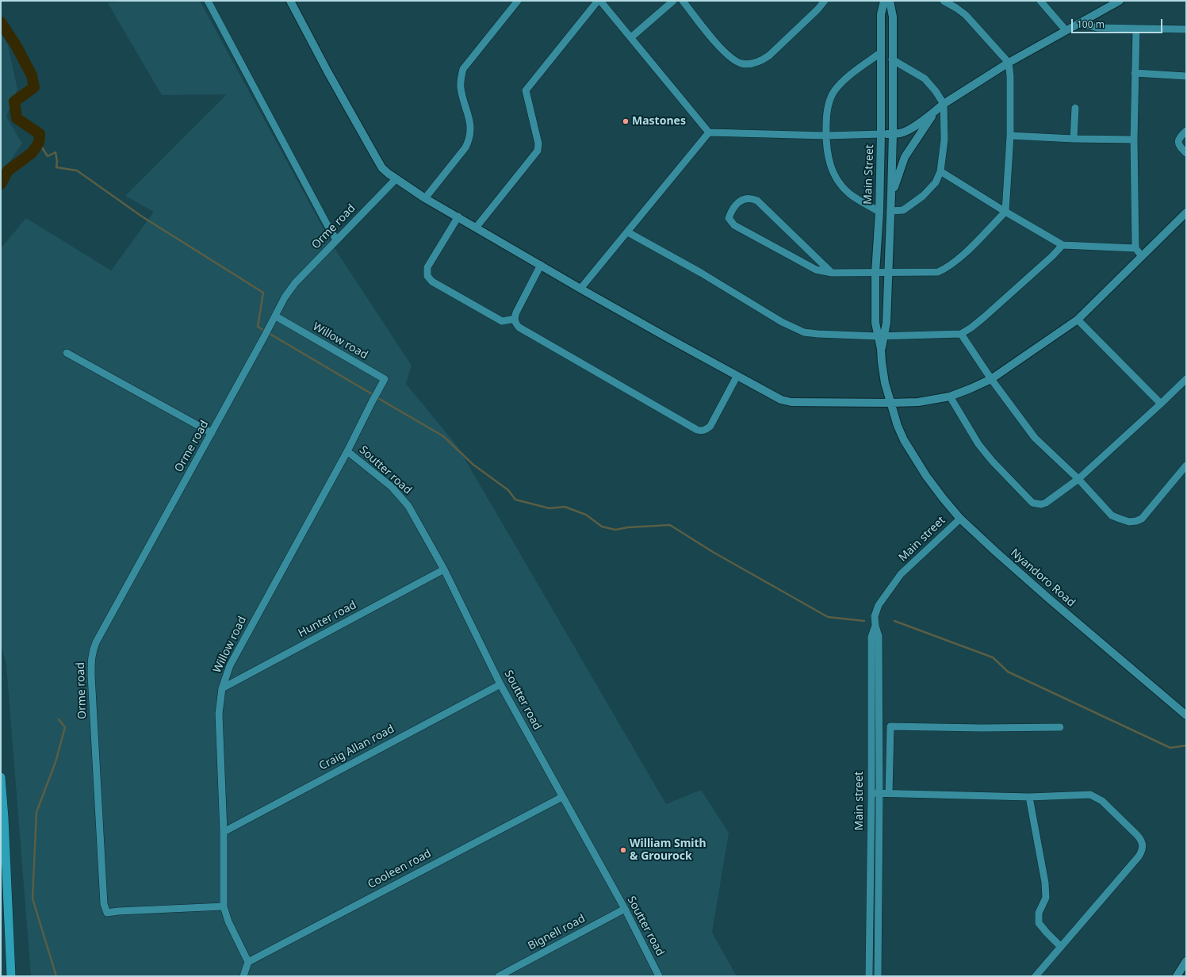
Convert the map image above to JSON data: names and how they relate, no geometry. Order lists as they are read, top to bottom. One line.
{"streets":{"street":["Main Street","Orme road","Willow road","Soutter road","Main street","Nyandoro Road","Hunter road","Craig Allan road","Cooleen road","Bignell road"]},"crossings":[["Main Street","Nyandoro Road"],["Orme road","Willow road"],["Willow road","Soutter road"],["Willow road","Hunter road"],["Willow road","Craig Allan road"],["Willow road","Cooleen road"],["Soutter road","Hunter road"],["Soutter road","Craig Allan road"],["Soutter road","Cooleen road"],["Soutter road","Bignell road"],["Main street","Nyandoro Road"]],"places":["Mastones","William Smith & Grourock"],"scale_bar":"100 m"}
